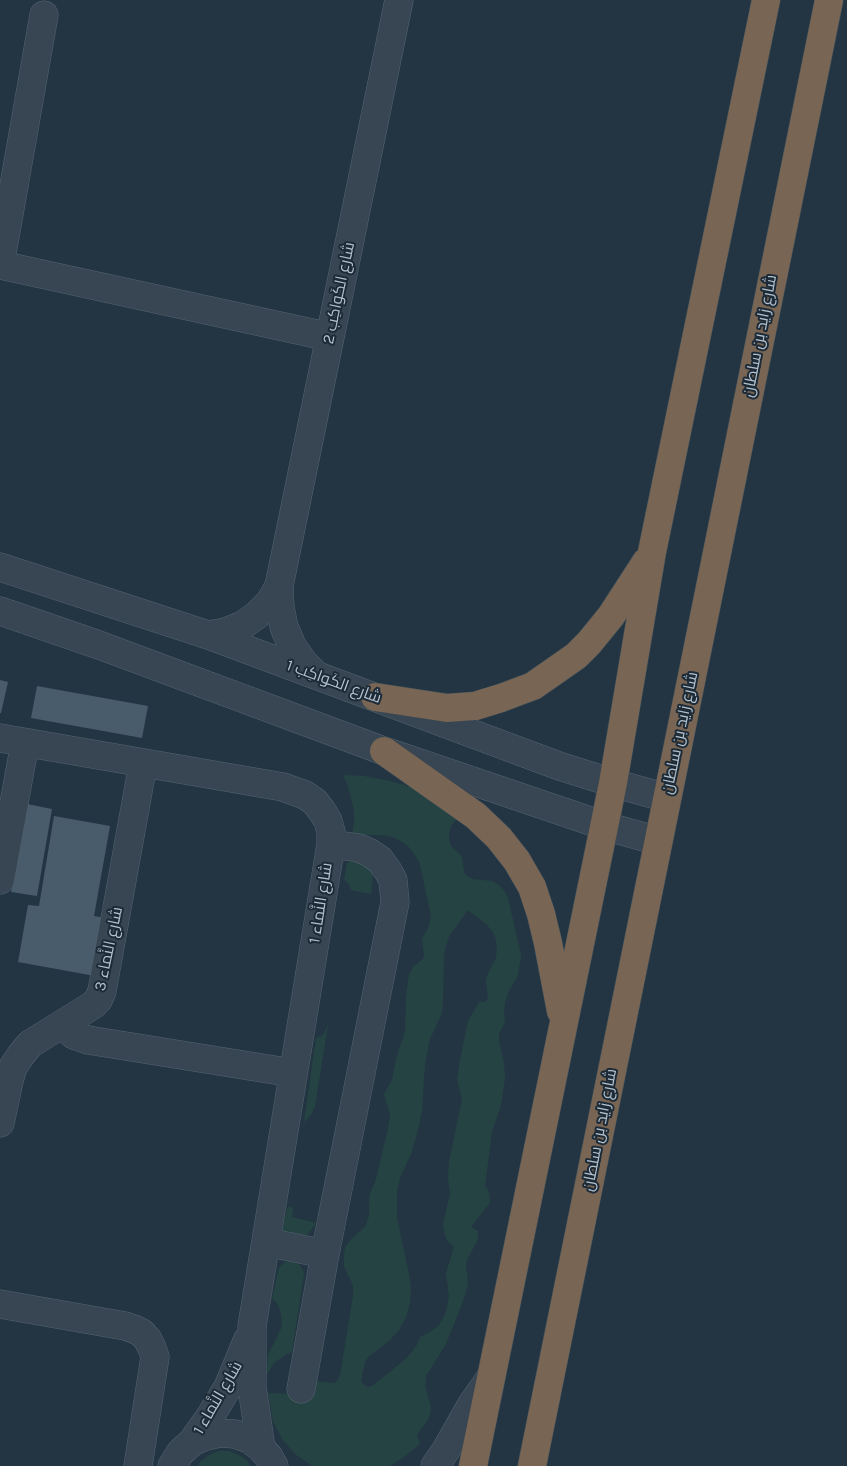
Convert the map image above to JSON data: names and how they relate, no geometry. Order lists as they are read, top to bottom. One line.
{"streets":{"highway":["شارع زايد بن سلطان"],"street":["شارع الكَواكِب 2","شارع الكَواكِب 1","شارع النَّماء 1","شارع النَّماء 3"]},"crossings":[["شارع الكَواكِب 2","شارع الكَواكِب 1"],["شارع زايد بن سلطان","شارع الكَواكِب 1"],["شارع النَّماء 1","شارع النَّماء 3"]]}
